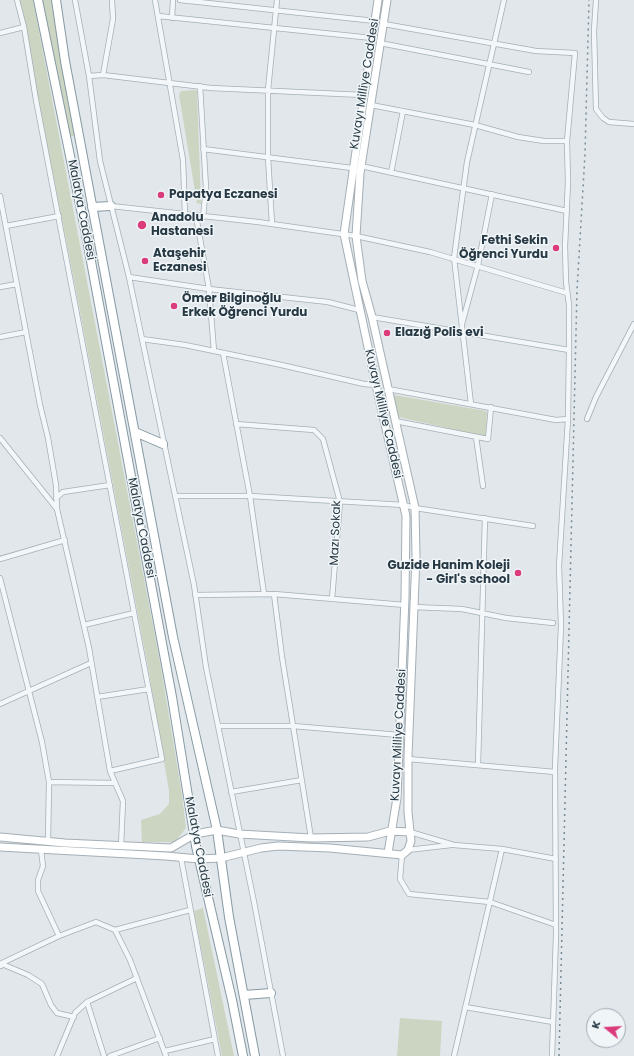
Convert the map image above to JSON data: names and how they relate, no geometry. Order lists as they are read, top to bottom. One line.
{"streets":{"highway":["Malatya Caddesi"],"main road":["Kuvayı Milliye Caddesi"],"street":["Mazı Sokak"]},"places":["Papatya Eczanesi","Anadolu Hastanesi","Fethi Sekin Öğrenci Yurdu","Ataşehir Eczanesi","Ömer Bilginoğlu Erkek Öğrenci Yurdu","Elazığ Polis evi","Guzide Hanim Koleji - Girl's school"],"north":"left"}
